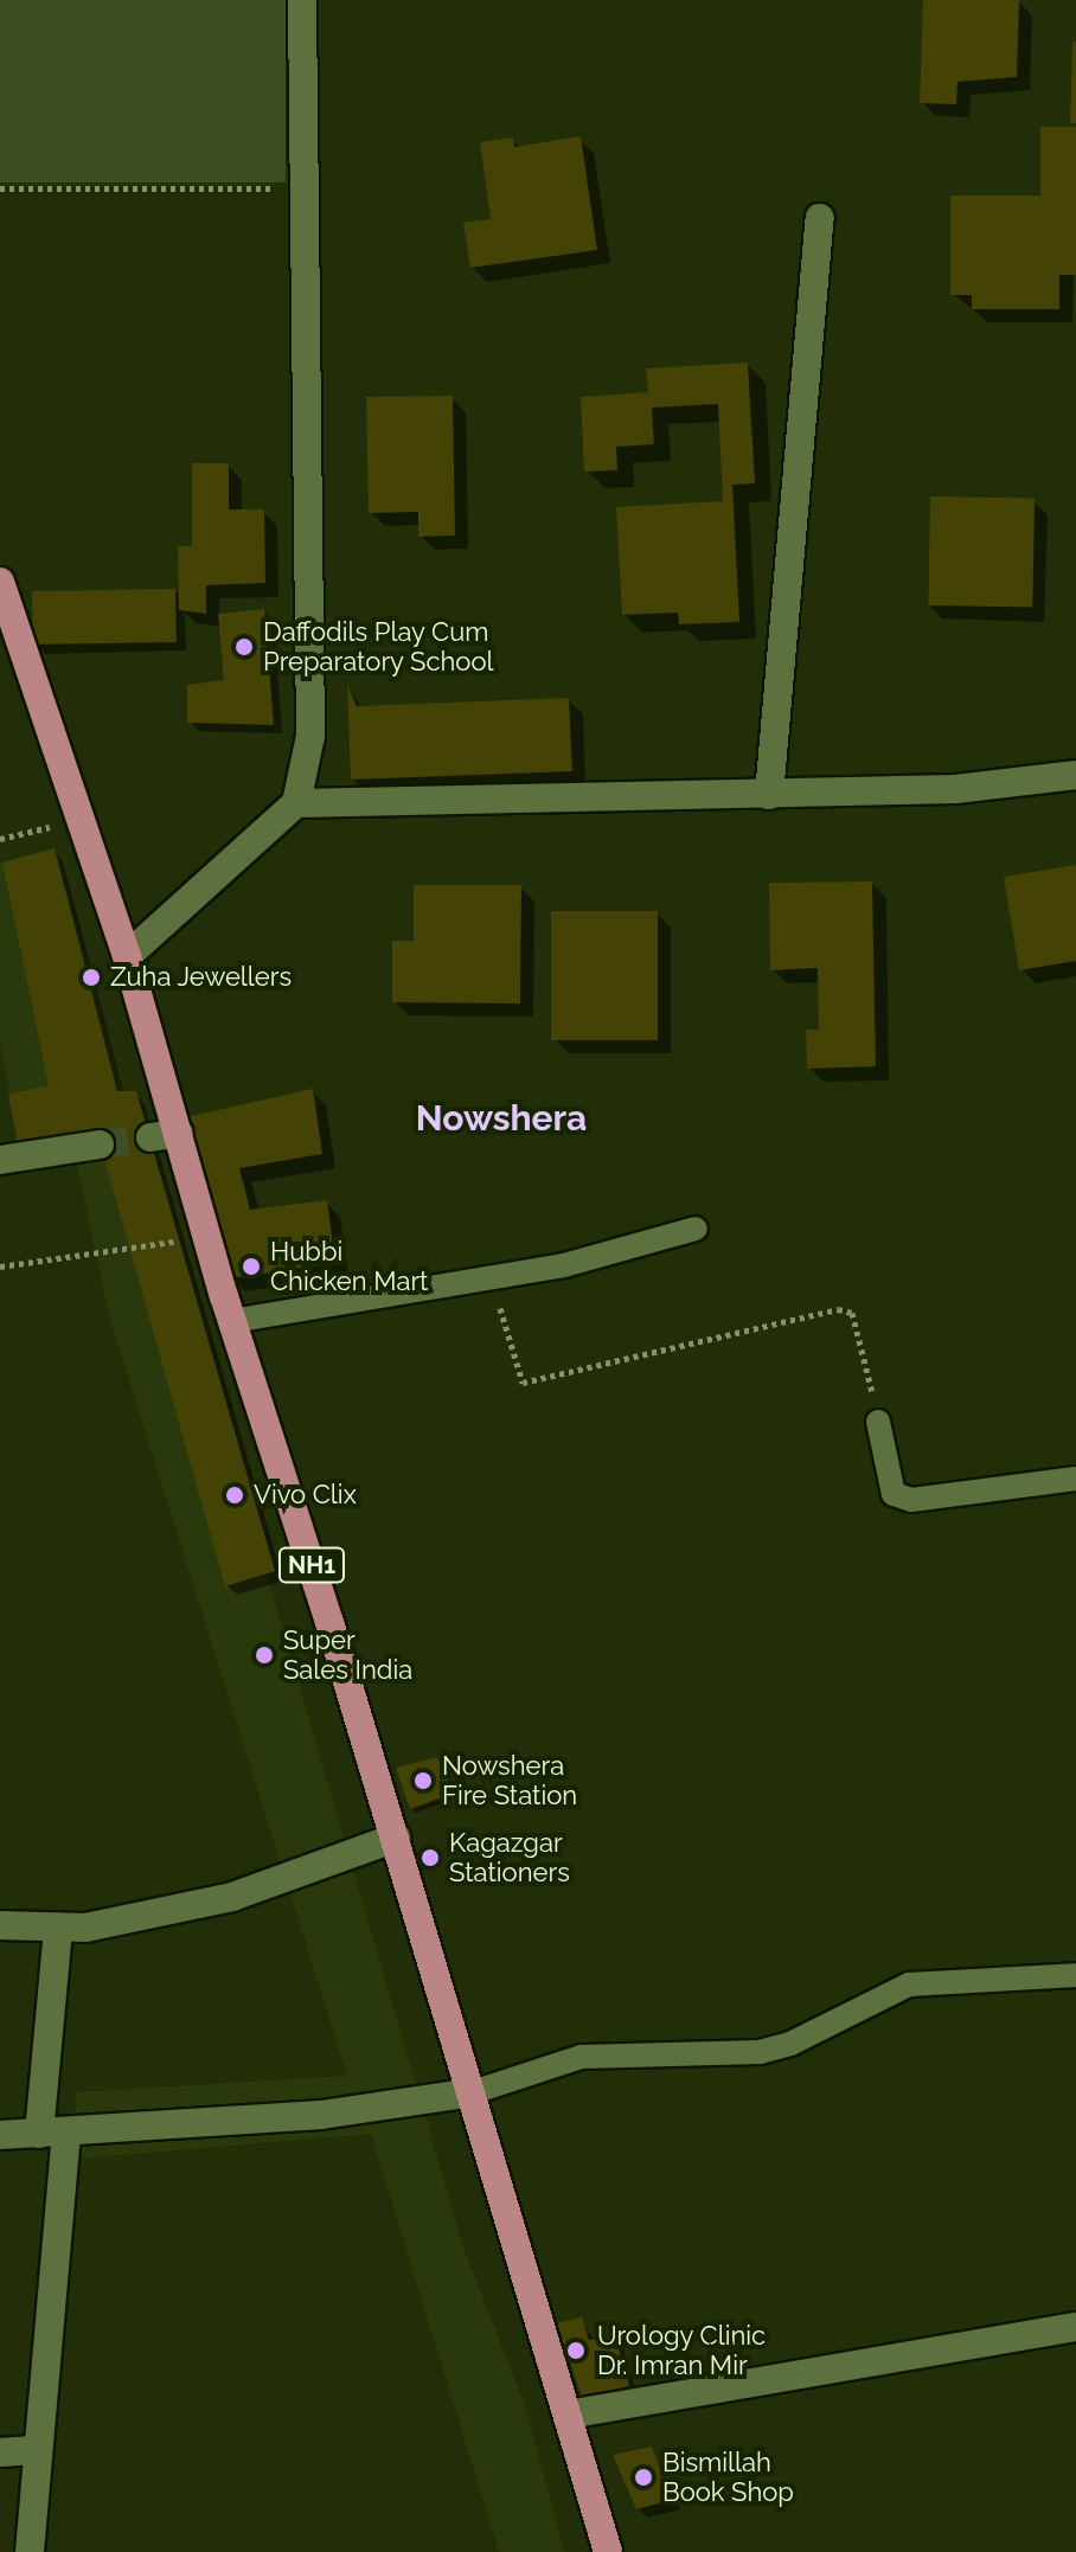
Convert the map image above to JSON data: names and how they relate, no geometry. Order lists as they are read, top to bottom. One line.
{"streets":{"highway":["NH1"]},"districts":["Nowshera"],"places":["Daffodils Play Cum Preparatory School","Zuha Jewellers","Hubbi Chicken Mart","Vivo Clix","Super Sales India","Nowshera Fire Station","Kagazgar Stationers","Urology Clinic Dr. Imran Mir","Bismillah Book Shop"]}
